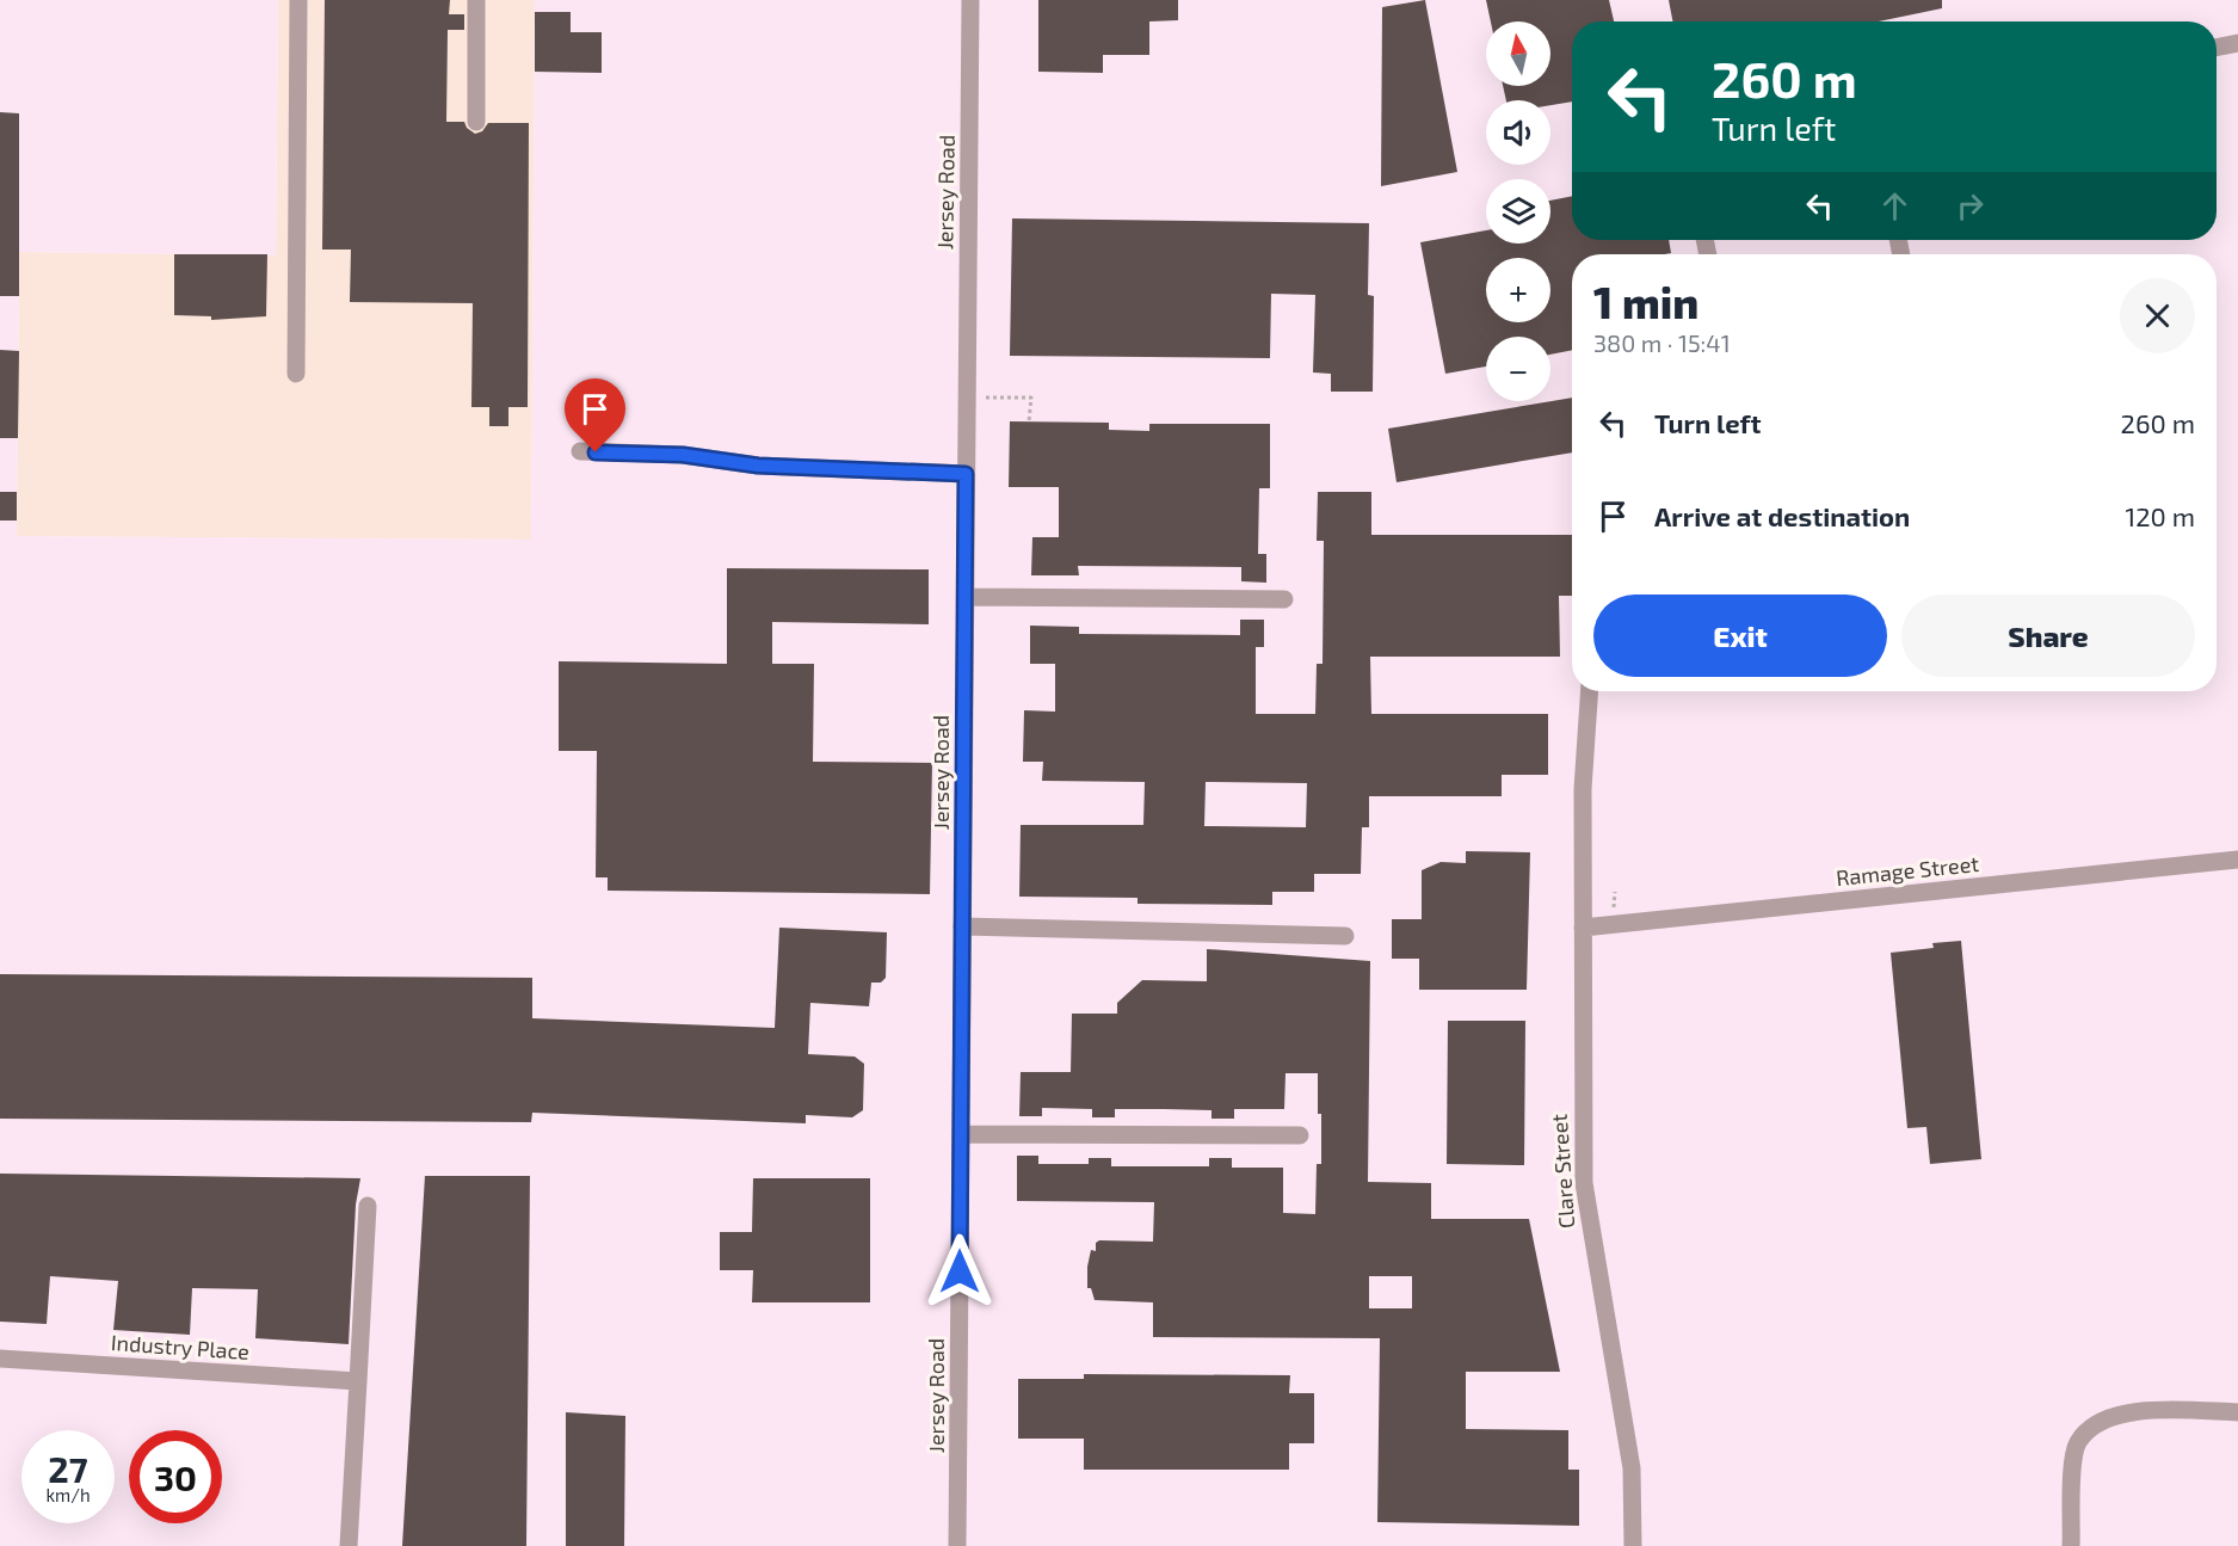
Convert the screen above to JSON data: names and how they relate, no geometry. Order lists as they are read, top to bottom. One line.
{"streets":{"street":["Jersey Road","Ramage Street","Clare Street","Industry Place"]},"crossings":[["Ramage Street","Clare Street"]],"north":"top","page":{"map_buttons":["+","−"],"turn":["260 m","Turn left"],"heading":["1 min","380 m · 15:41"],"list":[{"name":"Turn left","value":"260 m"},{"name":"Arrive at destination","value":"120 m"}],"buttons":["Exit","Share"],"speed":"27 km/h","limit":"30"}}
